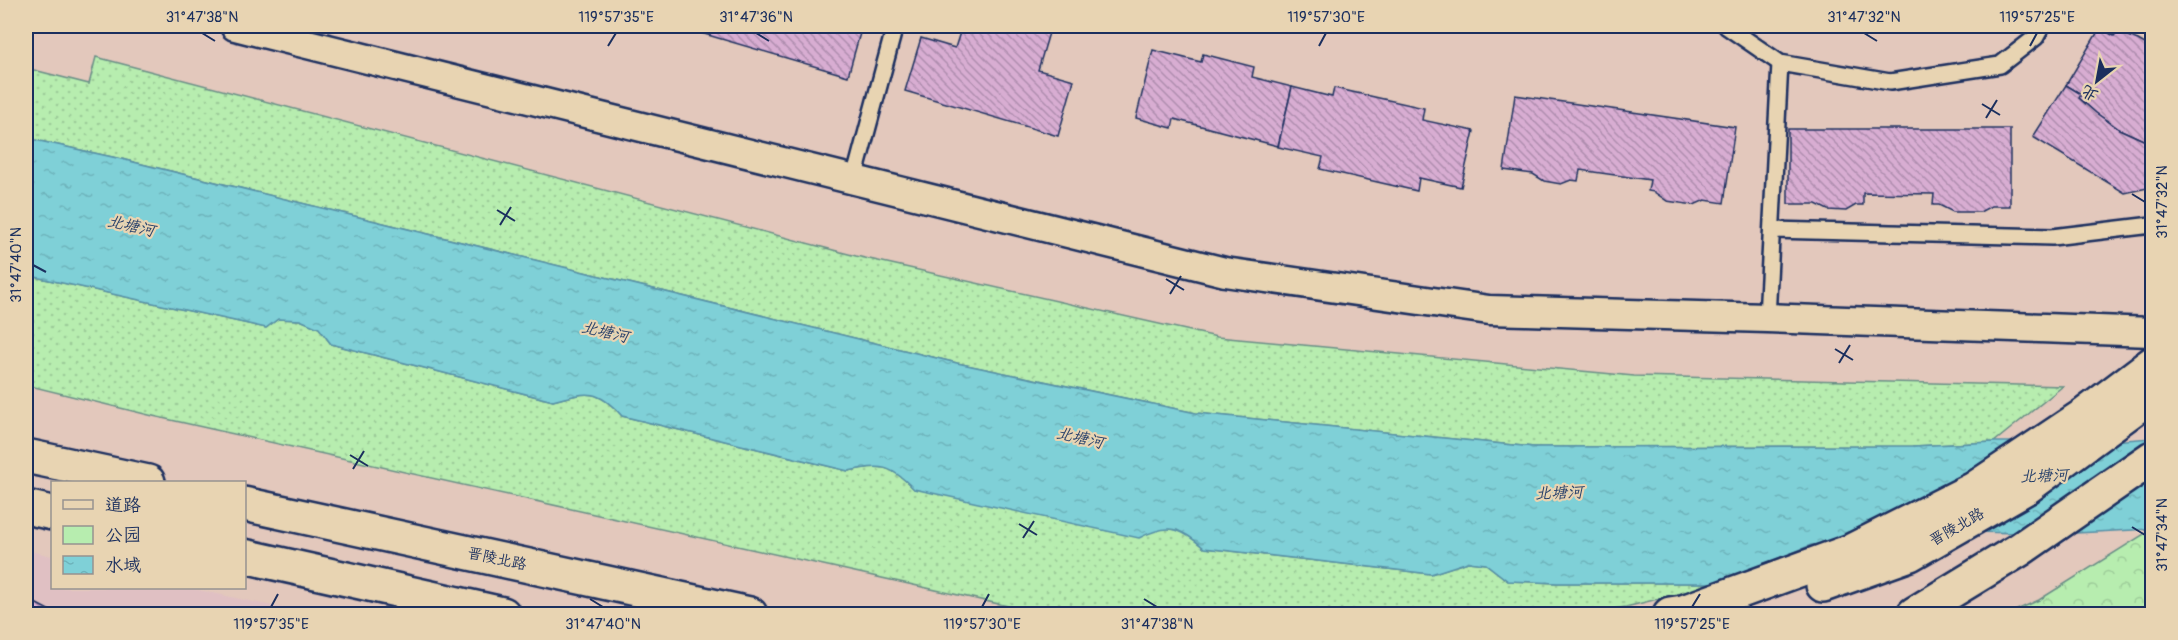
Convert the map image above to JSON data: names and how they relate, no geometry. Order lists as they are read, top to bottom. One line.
{"streets":{"main road":["晋陵北路"]},"water":["北塘河"],"legend":["道路","公园","水域"],"north":"bottom left","coordinates":["31°47'38\"N","119°57'35\"E","31°47'36\"N","119°57'30\"E","31°47'32\"N","119°57'25\"E","31°47'40\"N","31°47'34\"N"]}
